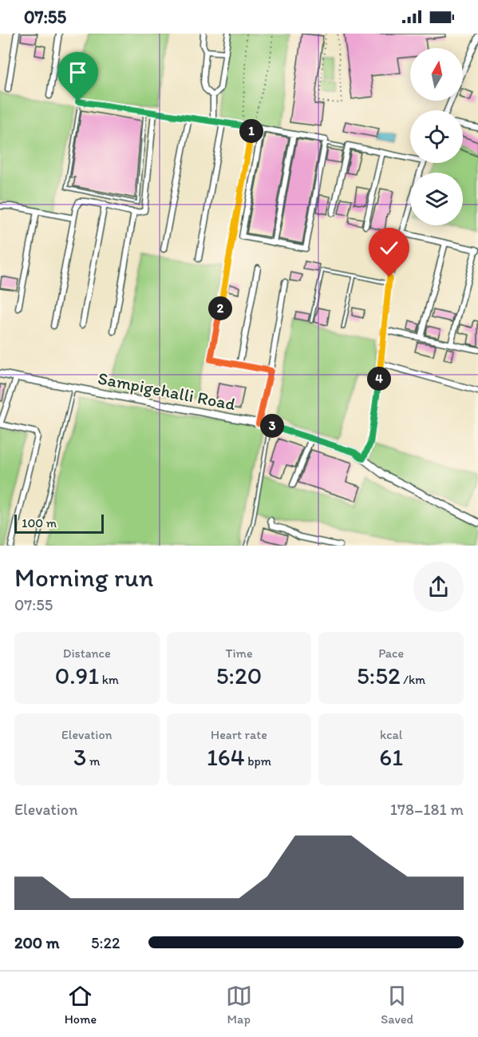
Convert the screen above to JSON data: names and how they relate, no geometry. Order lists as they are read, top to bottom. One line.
{"streets":{"street":["Sampigehalli Road"]},"scale_bar":"100 m","north":"top","page":{"status":"07:55","pins":["1","2","4","3"],"scale":"100 m","heading":["Morning run","07:55"],"stats":[["Distance","0.91 km"],["Time","5:20"],["Pace","5:52 /km"],["Elevation","3 m"],["Heart rate","164 bpm"],["kcal","61"]],"chart":["Elevation","178–181 m"],"list":[{"name":"200 m","note":"5:22"}],"tabs":["Home","Map","Saved"]}}
